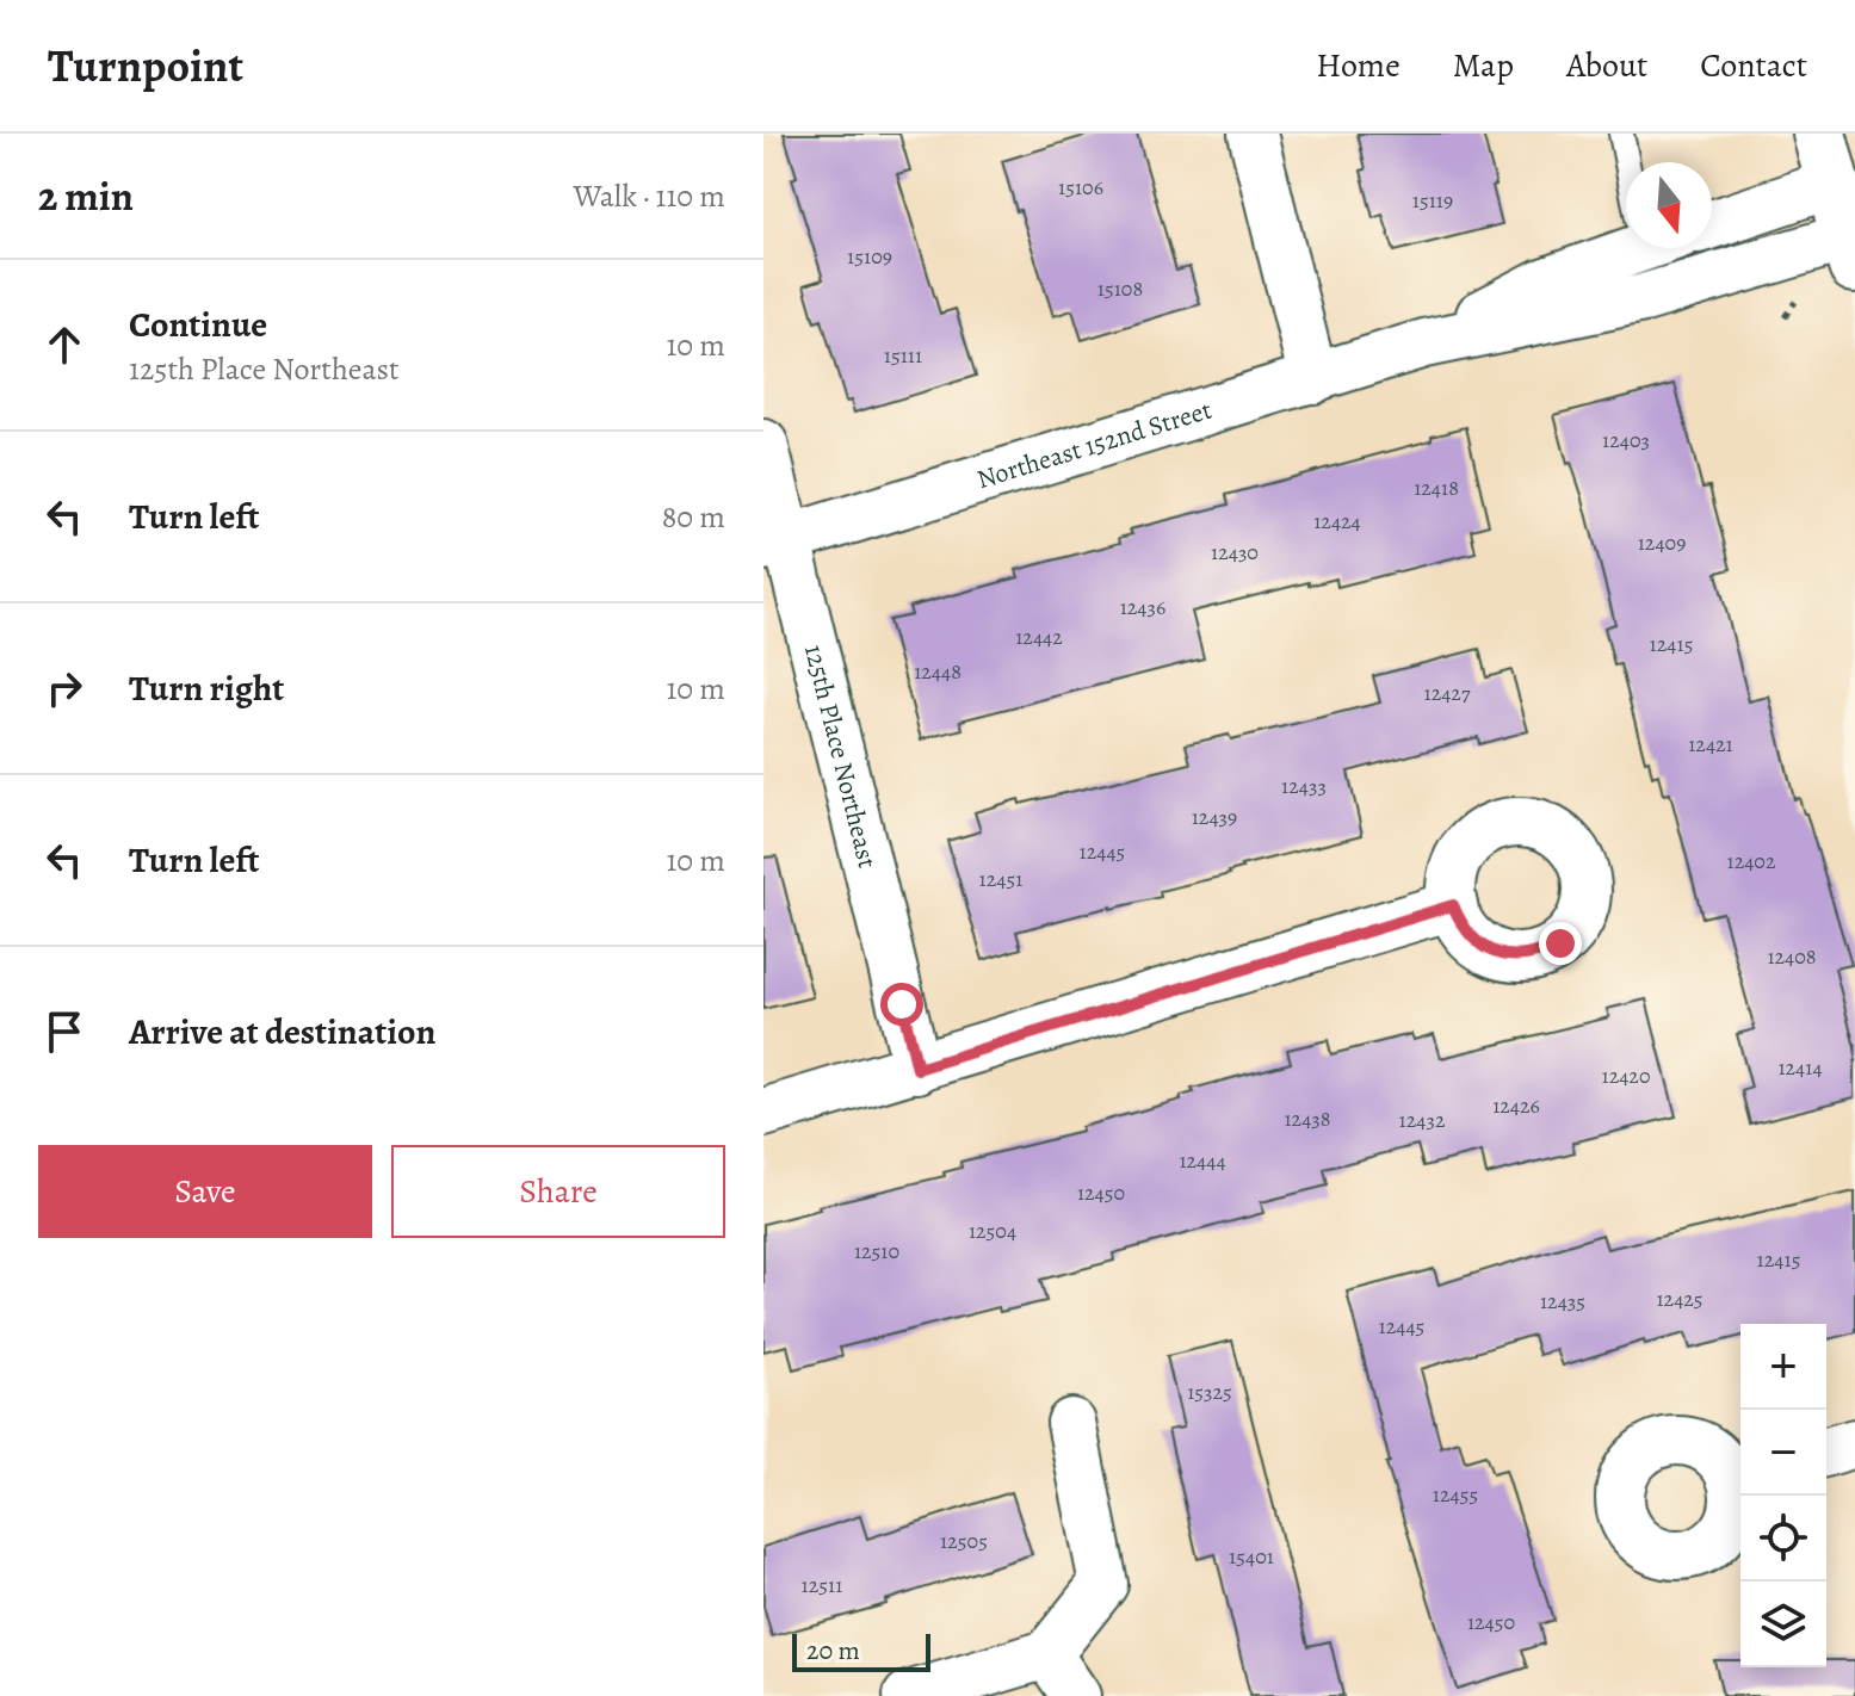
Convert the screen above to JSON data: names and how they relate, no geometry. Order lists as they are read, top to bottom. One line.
{"streets":{"street":["Northeast 152nd Street","125th Place Northeast"]},"crossings":[["Northeast 152nd Street","125th Place Northeast"]],"house_numbers":["15106","15119","15109","15108","15111","12403","12418","12424","12409","12430","12436","12442","12415","12448","12427","12421","12433","12439","12445","12402","12451","12408","12414","12420","12426","12438","12432","12444","12450","12504","12510","12415","12425","12435","12445","15325","12455","12505","15401","12511","12450"],"scale_bar":"20 m","north":"bottom","page":{"header":"Turnpoint","nav":["Home","Map","About","Contact"],"heading":["2 min","Walk · 110 m"],"list":[["Continue","125th Place Northeast","10 m"],["Turn left","80 m"],["Turn right","10 m"],["Turn left","10 m"],"Arrive at destination"],"buttons":["Save","Share"],"map_buttons":["+","−"],"scale":"20 m"}}
